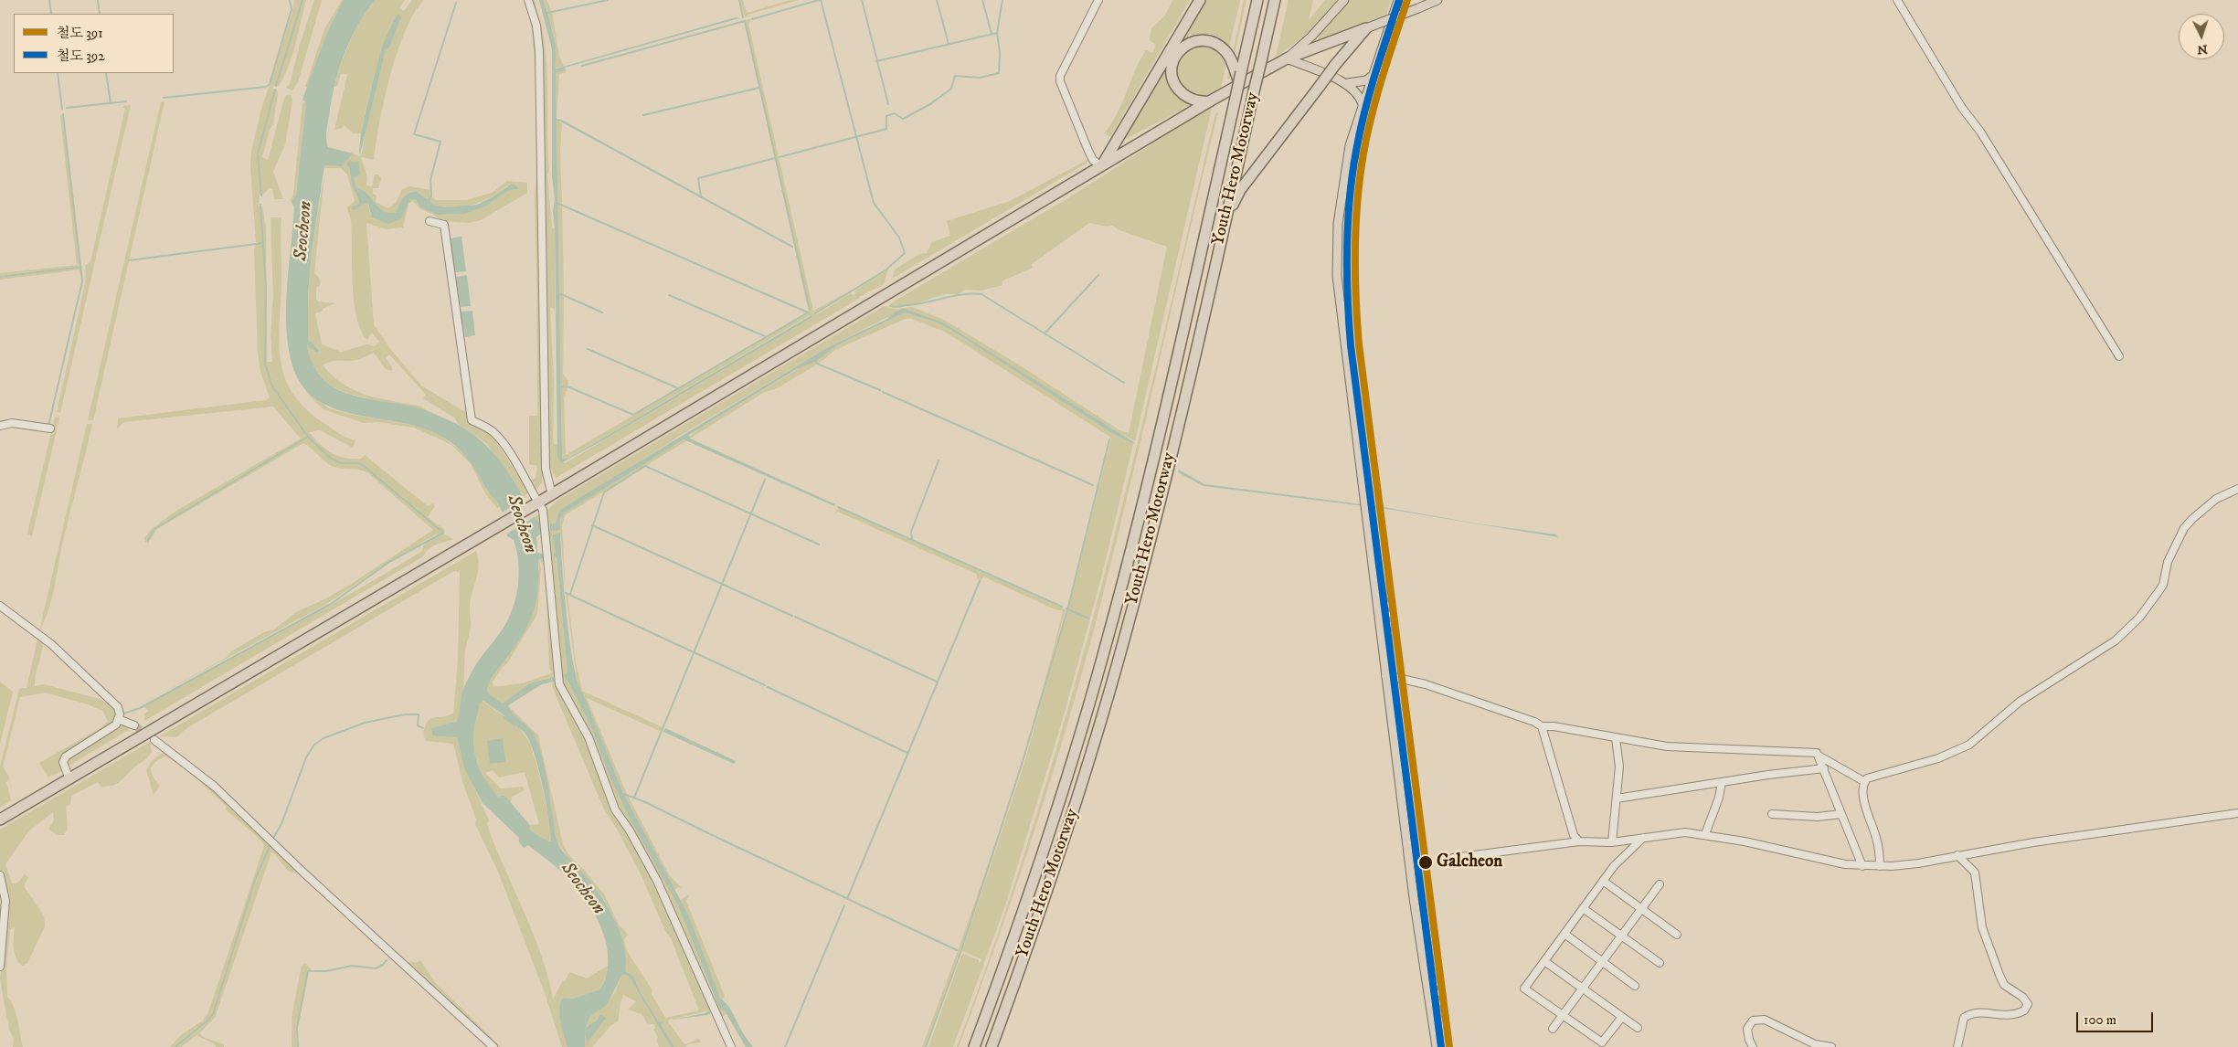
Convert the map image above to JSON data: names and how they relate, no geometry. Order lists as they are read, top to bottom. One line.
{"streets":{"highway":["Youth Hero Motorway"]},"water":["Seocheon"],"places":["Galcheon"],"lines":["rail line 391","rail line 392"],"legend":["철도 391","철도 392"],"scale_bar":"100 m","north":"bottom"}
